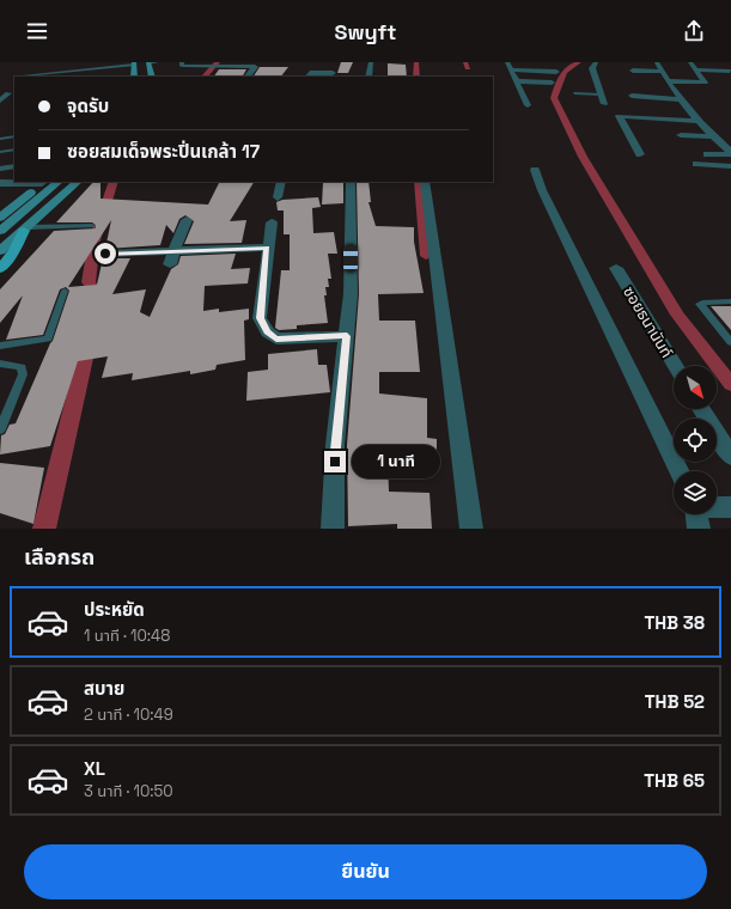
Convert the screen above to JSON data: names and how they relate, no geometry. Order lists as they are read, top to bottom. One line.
{"streets":{"street":["ซอยธนานันท์"]},"north":"bottom right","page":{"header":"Swyft","banner":["จุดรับ","ซอยสมเด็จพระปิ่นเกล้า 17"],"bubble":"1 นาที","heading":"เลือกรถ","list":[{"name":"ประหยัด","note":"1 นาที · 10:48","value":"THB 38"},{"name":"สบาย","note":"2 นาที · 10:49","value":"THB 52"},{"name":"XL","note":"3 นาที · 10:50","value":"THB 65"}],"buttons":"ยืนยัน"}}
